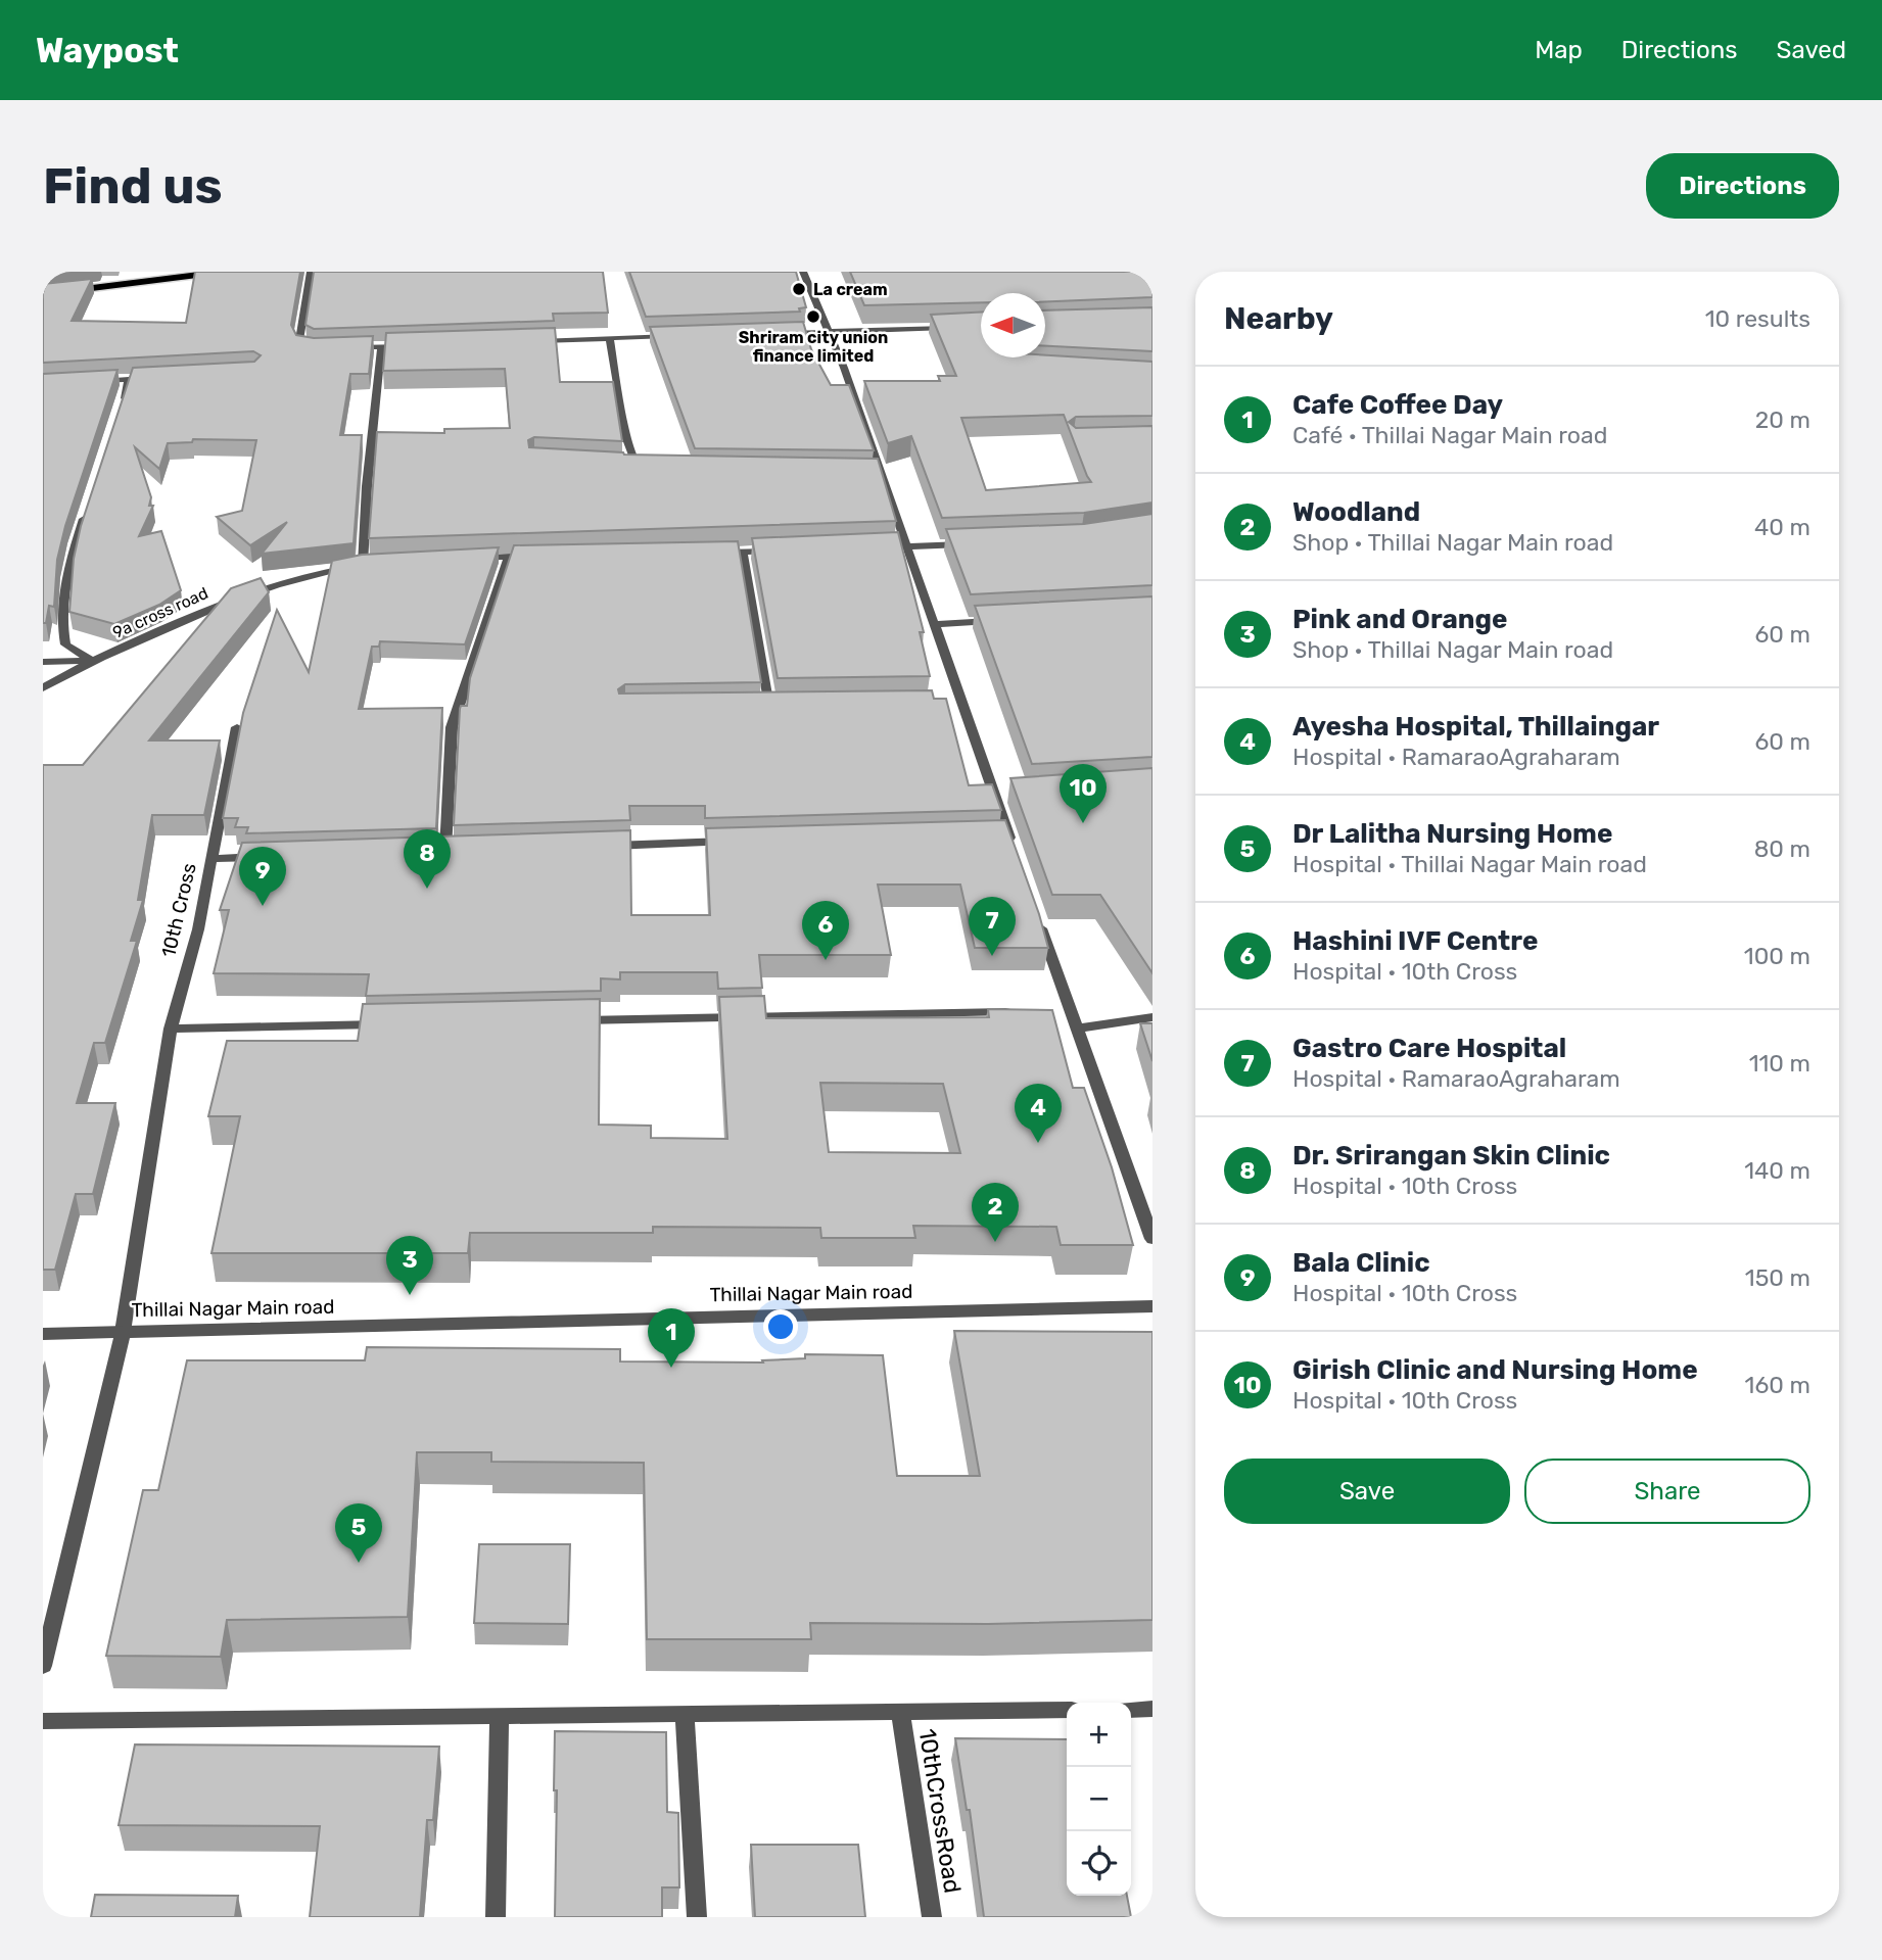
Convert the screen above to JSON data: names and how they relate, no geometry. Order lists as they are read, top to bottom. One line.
{"streets":{"street":["9a cross road","10th Cross","Thillai Nagar Main road","10thCrossRoad"]},"crossings":[["10th Cross","Thillai Nagar Main road"]],"places":["La cream","Shriram city union finance limited"],"north":"left","page":{"header":"Waypost","nav":["Map","Directions","Saved"],"buttons":["Directions",["Save","Share"]],"title":"Find us","heading":["Nearby","10 results"],"list":[{"mark":"1","name":"Cafe Coffee Day","note":"Café · Thillai Nagar Main road","value":"20 m"},{"mark":"2","name":"Woodland","note":"Shop · Thillai Nagar Main road","value":"40 m"},{"mark":"3","name":"Pink and Orange","note":"Shop · Thillai Nagar Main road","value":"60 m"},{"mark":"4","name":"Ayesha Hospital, Thillaingar","note":"Hospital · RamaraoAgraharam","value":"60 m"},{"mark":"5","name":"Dr Lalitha Nursing Home","note":"Hospital · Thillai Nagar Main road","value":"80 m"},{"mark":"6","name":"Hashini IVF Centre","note":"Hospital · 10th Cross","value":"100 m"},{"mark":"7","name":"Gastro Care Hospital","note":"Hospital · RamaraoAgraharam","value":"110 m"},{"mark":"8","name":"Dr. Srirangan Skin Clinic","note":"Hospital · 10th Cross","value":"140 m"},{"mark":"9","name":"Bala Clinic","note":"Hospital · 10th Cross","value":"150 m"},{"mark":"10","name":"Girish Clinic and Nursing Home","note":"Hospital · 10th Cross","value":"160 m"}],"pins":["10","8","9","7","6","4","2","3","1","5"],"map_buttons":["+","−"]}}
